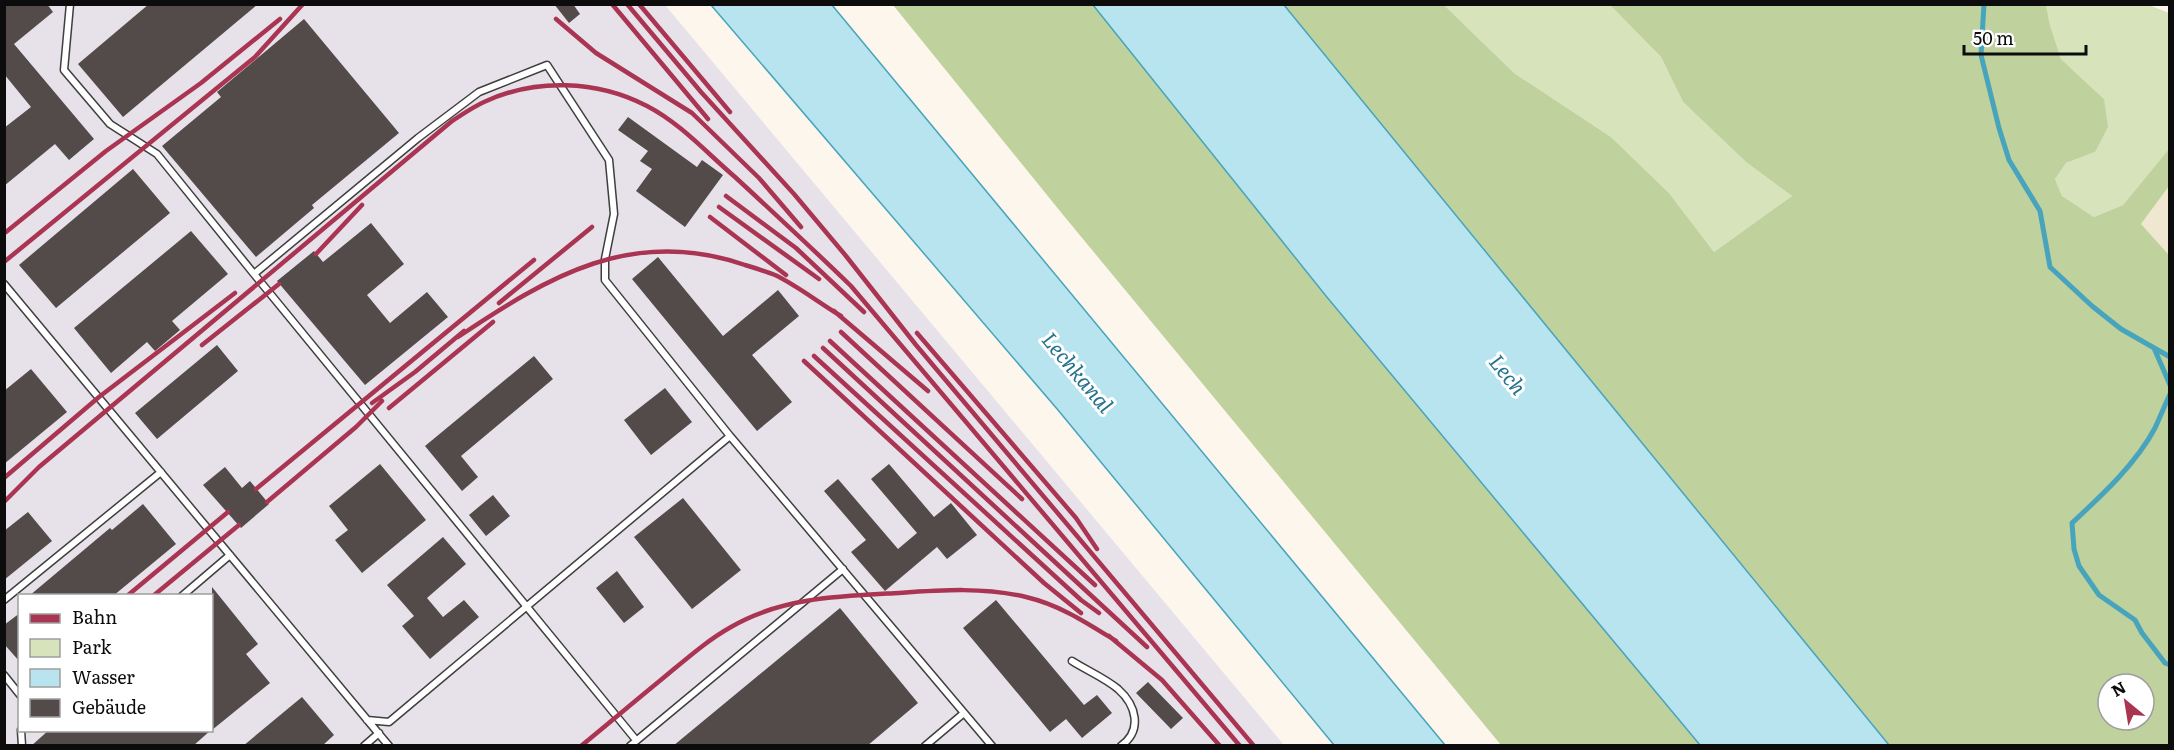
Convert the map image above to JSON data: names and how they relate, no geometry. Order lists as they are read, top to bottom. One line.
{"water":["Lechkanal","Lech"],"legend":["Bahn","Park","Wasser","Gebäude"],"scale_bar":"50 m","north":"top left"}
